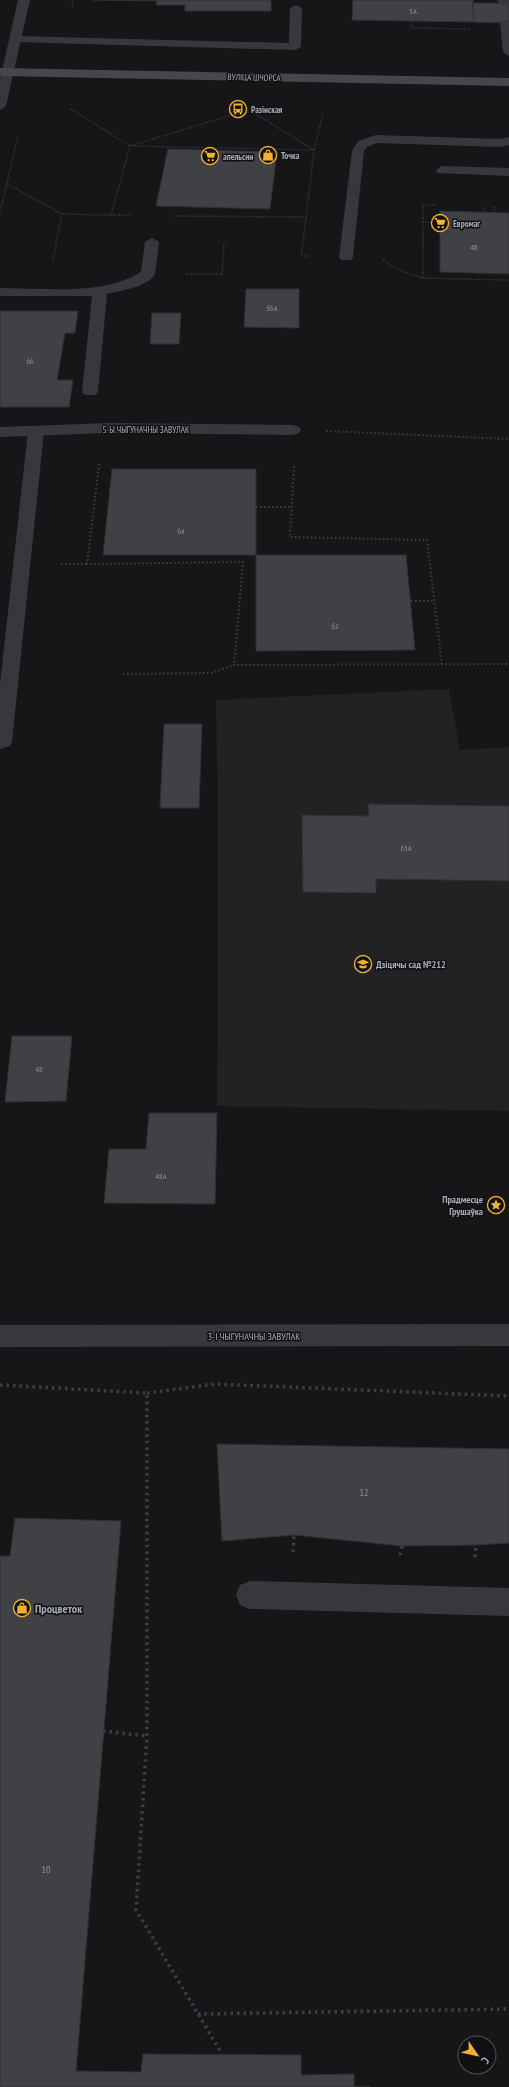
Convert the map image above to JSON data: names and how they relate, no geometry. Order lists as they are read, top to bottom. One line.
{"streets":{"main road":["ВУЛІЦА ШЧОРСА"],"street":["5-Ы ЧЫГУНАЧНЫ ЗАВУЛАК","3-І ЧЫГУНАЧНЫ ЗАВУЛАК"]},"places":{"bus stop":["Разінская"],"shop":["Точка","Процветок"],"supermarket":["апельсин","Евромаг"],"school or university":["Дзіцячы сад №212"],"place":["Прадмесце Грушаўка"]},"house_numbers":["5А","4Б","66А","66","64","62","65А","48","48А","12","10"],"north":"bottom right"}
